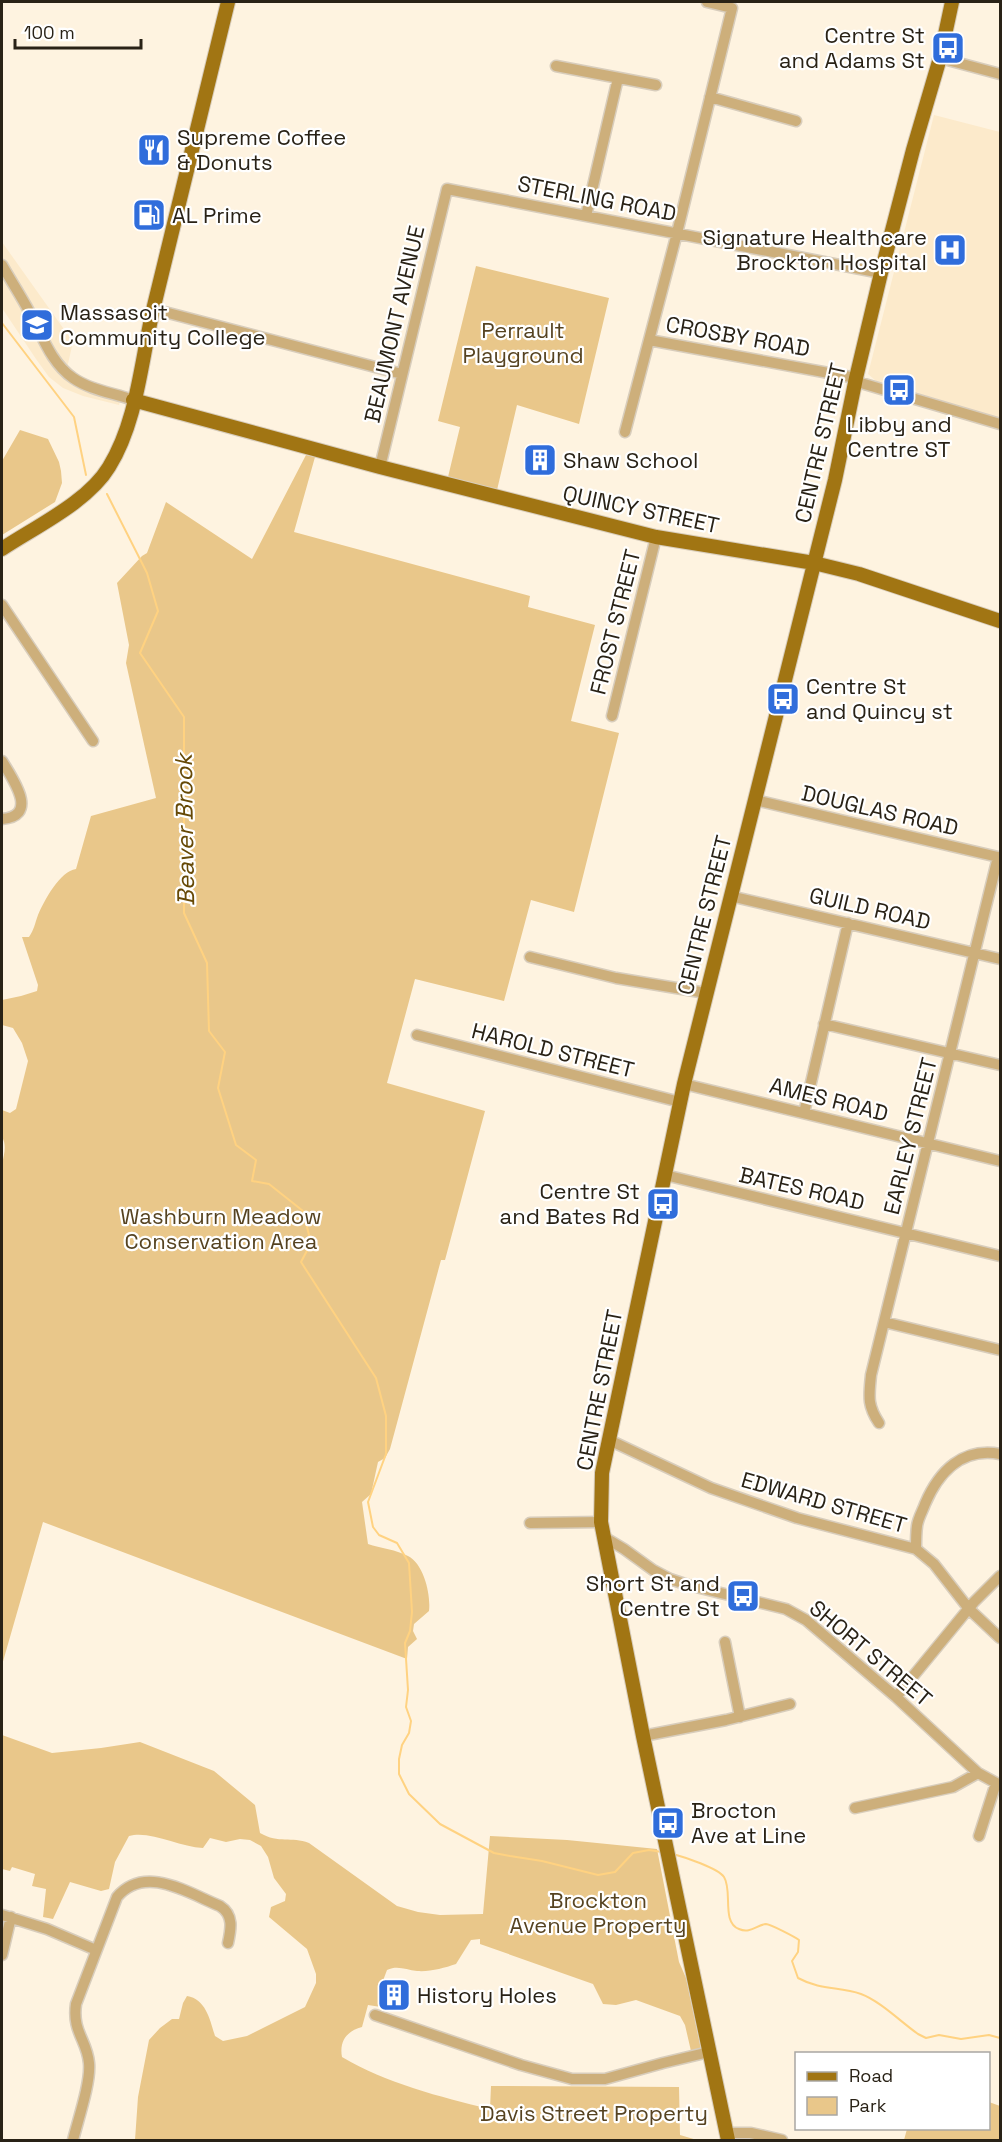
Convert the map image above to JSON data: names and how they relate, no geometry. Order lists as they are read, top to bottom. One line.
{"streets":{"main road":["CENTRE STREET","QUINCY STREET"],"street":["STERLING ROAD","BEAUMONT AVENUE","CROSBY ROAD","FROST STREET","DOUGLAS ROAD","GUILD ROAD","HAROLD STREET","AMES ROAD","EARLEY STREET","BATES ROAD","EDWARD STREET","SHORT STREET"]},"crossings":[["STERLING ROAD","BEAUMONT AVENUE"],["STERLING ROAD","CENTRE STREET"],["BEAUMONT AVENUE","QUINCY STREET"],["CROSBY ROAD","CENTRE STREET"],["CENTRE STREET","QUINCY STREET"],["CENTRE STREET","DOUGLAS ROAD"],["CENTRE STREET","GUILD ROAD"],["CENTRE STREET","HAROLD STREET"],["CENTRE STREET","AMES ROAD"],["CENTRE STREET","BATES ROAD"],["CENTRE STREET","EDWARD STREET"],["CENTRE STREET","SHORT STREET"],["QUINCY STREET","FROST STREET"],["DOUGLAS ROAD","EARLEY STREET"],["GUILD ROAD","EARLEY STREET"],["AMES ROAD","EARLEY STREET"],["EARLEY STREET","BATES ROAD"]],"water":["Beaver Brook"],"parks":["Perrault Playground","Washburn Meadow Conservation Area","Brockton Avenue Property","Davis Street Property"],"places":{"bus stop":["Centre St and Adams St","Libby and Centre ST","Centre St and Quincy st","Centre St and Bates Rd","Short St and Centre St","Brocton Ave at Line"],"restaurant":["Supreme Coffee & Donuts"],"fuel station":["AL Prime"],"hospital":["Signature Healthcare Brockton Hospital"],"school or university":["Massasoit Community College"],"building":["Shaw School","History Holes"]},"legend":["Road","Park"],"scale_bar":"100 m"}
